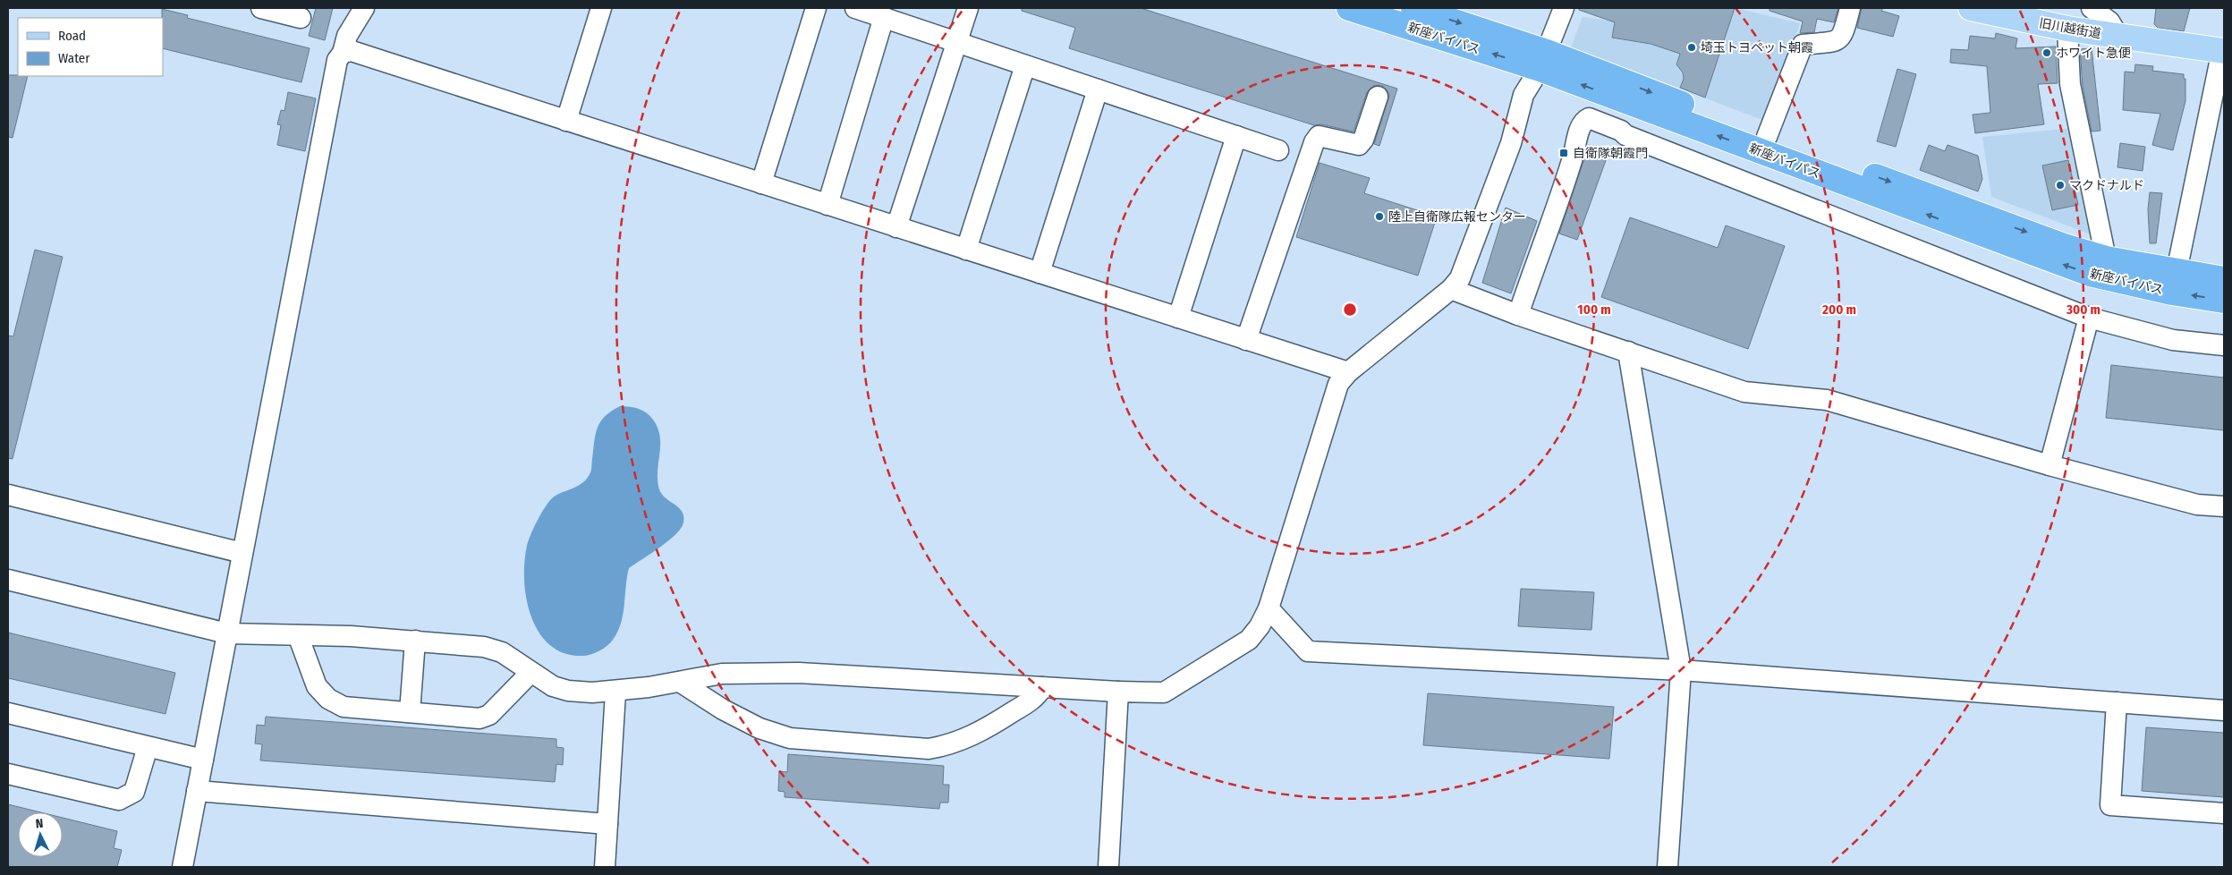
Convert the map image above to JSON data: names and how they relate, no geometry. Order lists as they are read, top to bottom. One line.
{"streets":{"highway":["新座バイパス"],"main road":["旧川越街道"]},"places":{"other":["埼玉トヨペット朝霞","ホワイト急便","マクドナルド","陸上自衛隊広報センター"],"transit":["自衛隊朝霞門"]},"legend":["Road","Water"],"north":"top","rings":["100 m","200 m","300 m"]}
